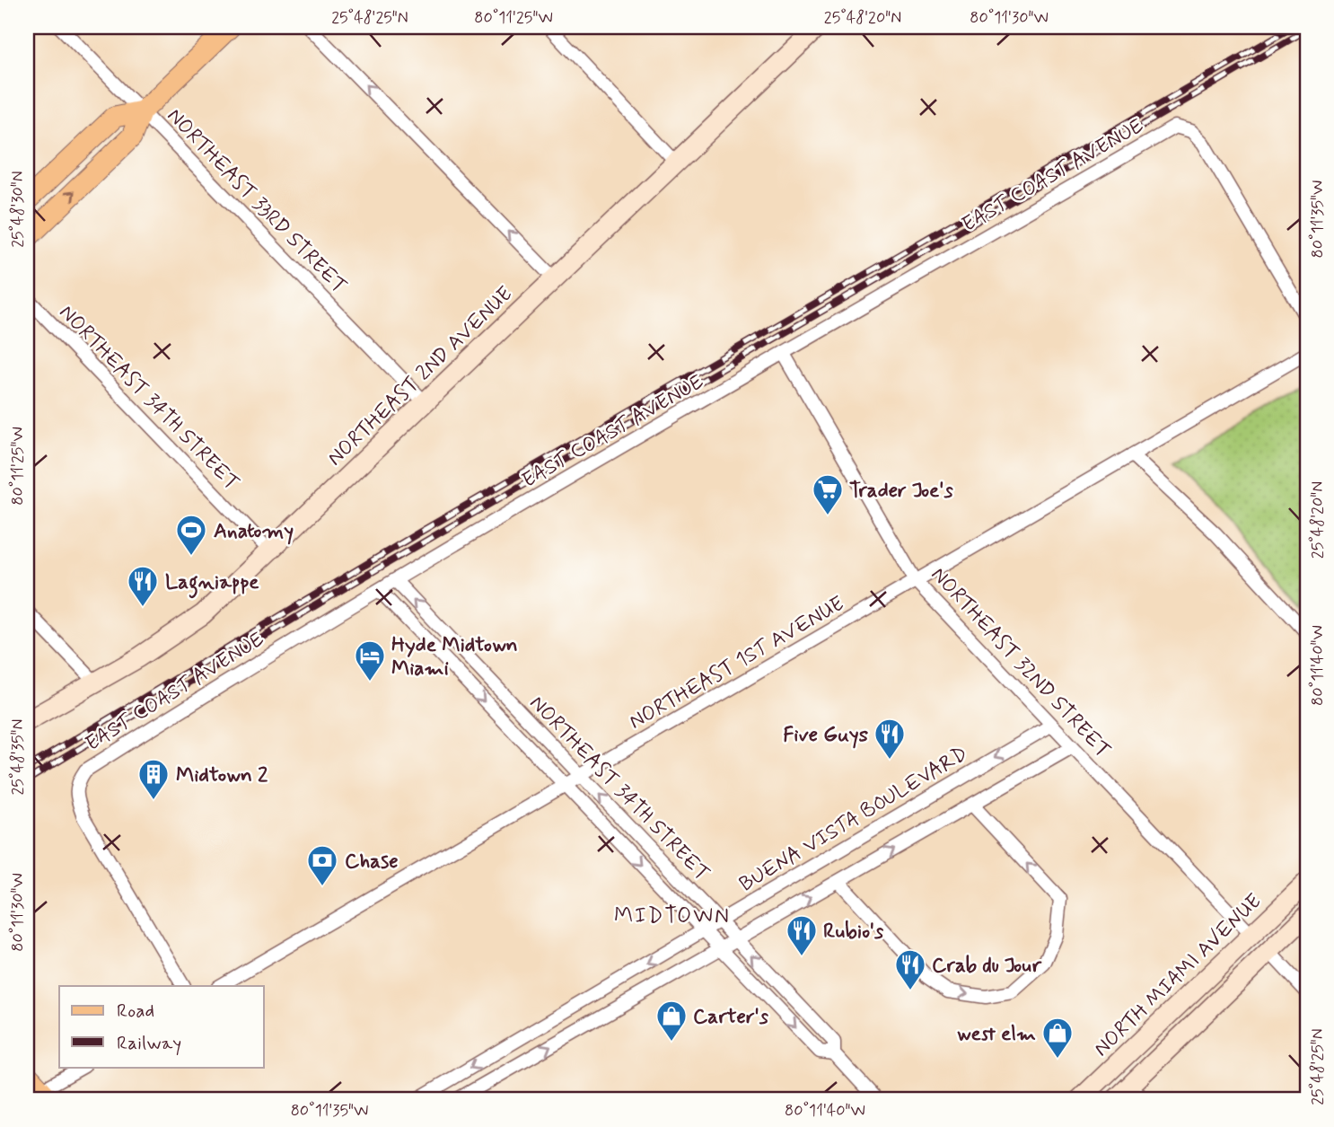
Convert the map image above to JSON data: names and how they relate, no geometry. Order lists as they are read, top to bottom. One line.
{"streets":{"main road":["NORTHEAST 2ND AVENUE","NORTH MIAMI AVENUE"],"street":["EAST COAST AVENUE","NORTHEAST 33RD STREET","NORTHEAST 34TH STREET","NORTHEAST 1ST AVENUE","NORTHEAST 32ND STREET","BUENA VISTA BOULEVARD"]},"crossings":[["EAST COAST AVENUE","NORTHEAST 34TH STREET"],["EAST COAST AVENUE","NORTHEAST 32ND STREET"],["NORTHEAST 33RD STREET","NORTHEAST 2ND AVENUE"],["NORTHEAST 2ND AVENUE","NORTHEAST 34TH STREET"],["NORTHEAST 34TH STREET","NORTHEAST 1ST AVENUE"],["NORTHEAST 34TH STREET","BUENA VISTA BOULEVARD"],["NORTHEAST 1ST AVENUE","NORTHEAST 32ND STREET"],["NORTHEAST 32ND STREET","BUENA VISTA BOULEVARD"],["NORTHEAST 32ND STREET","NORTH MIAMI AVENUE"]],"districts":["MIDTOWN"],"places":{"supermarket":["Trader Joe's"],"sports":["Anatomy"],"restaurant":["Lagniappe","Five Guys","Rubio's","Crab du Jour"],"hotel":["Hyde Midtown Miami"],"building":["Midtown 2"],"bank":["Chase"],"shop":["Carter's","west elm"]},"legend":["Road","Railway"],"coordinates":["25°48'25\"N","80°11'25\"W","25°48'20\"N","80°11'30\"W","25°48'30\"N","80°11'35\"W","80°11'40\"W","25°48'35\"N"]}
